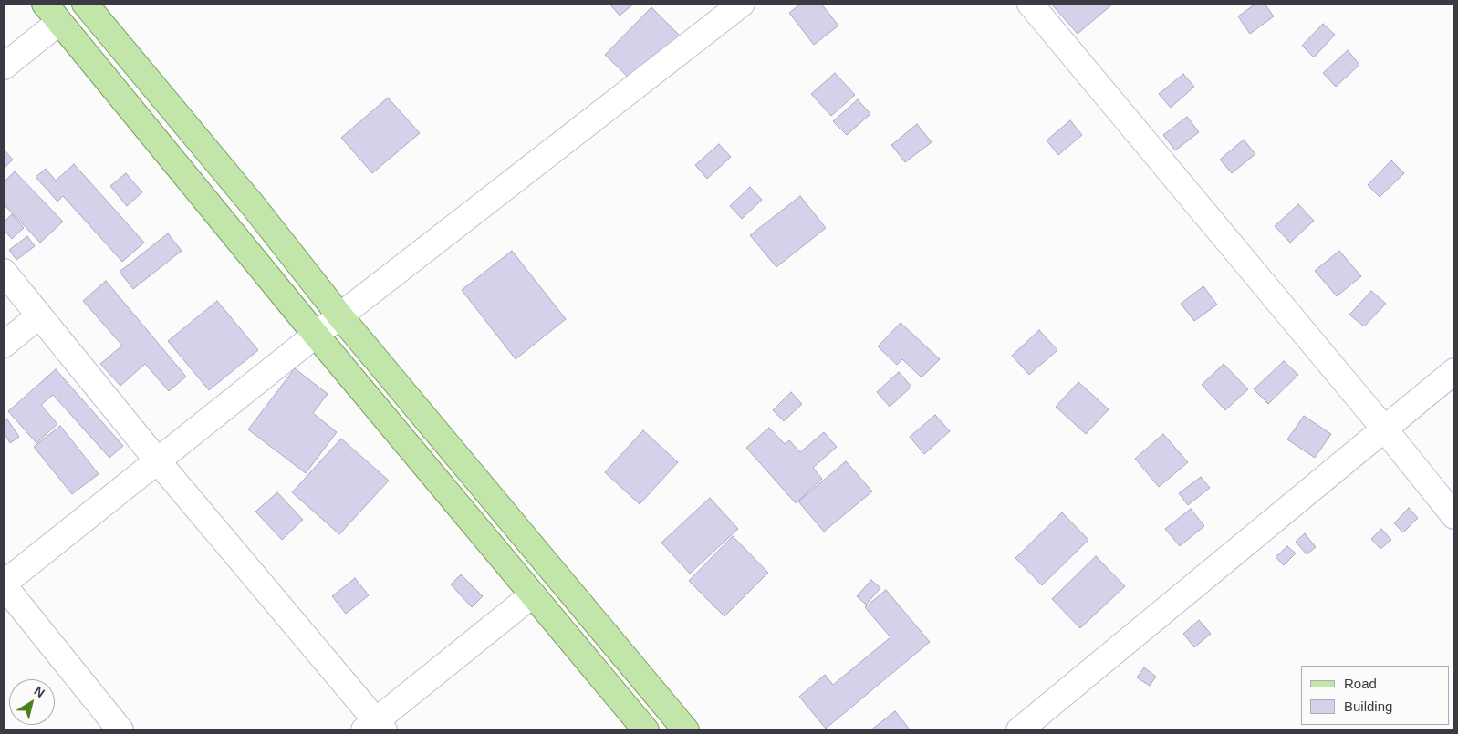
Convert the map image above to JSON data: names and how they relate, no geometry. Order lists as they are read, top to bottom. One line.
{"legend":["Road","Building"],"north":"top right"}
